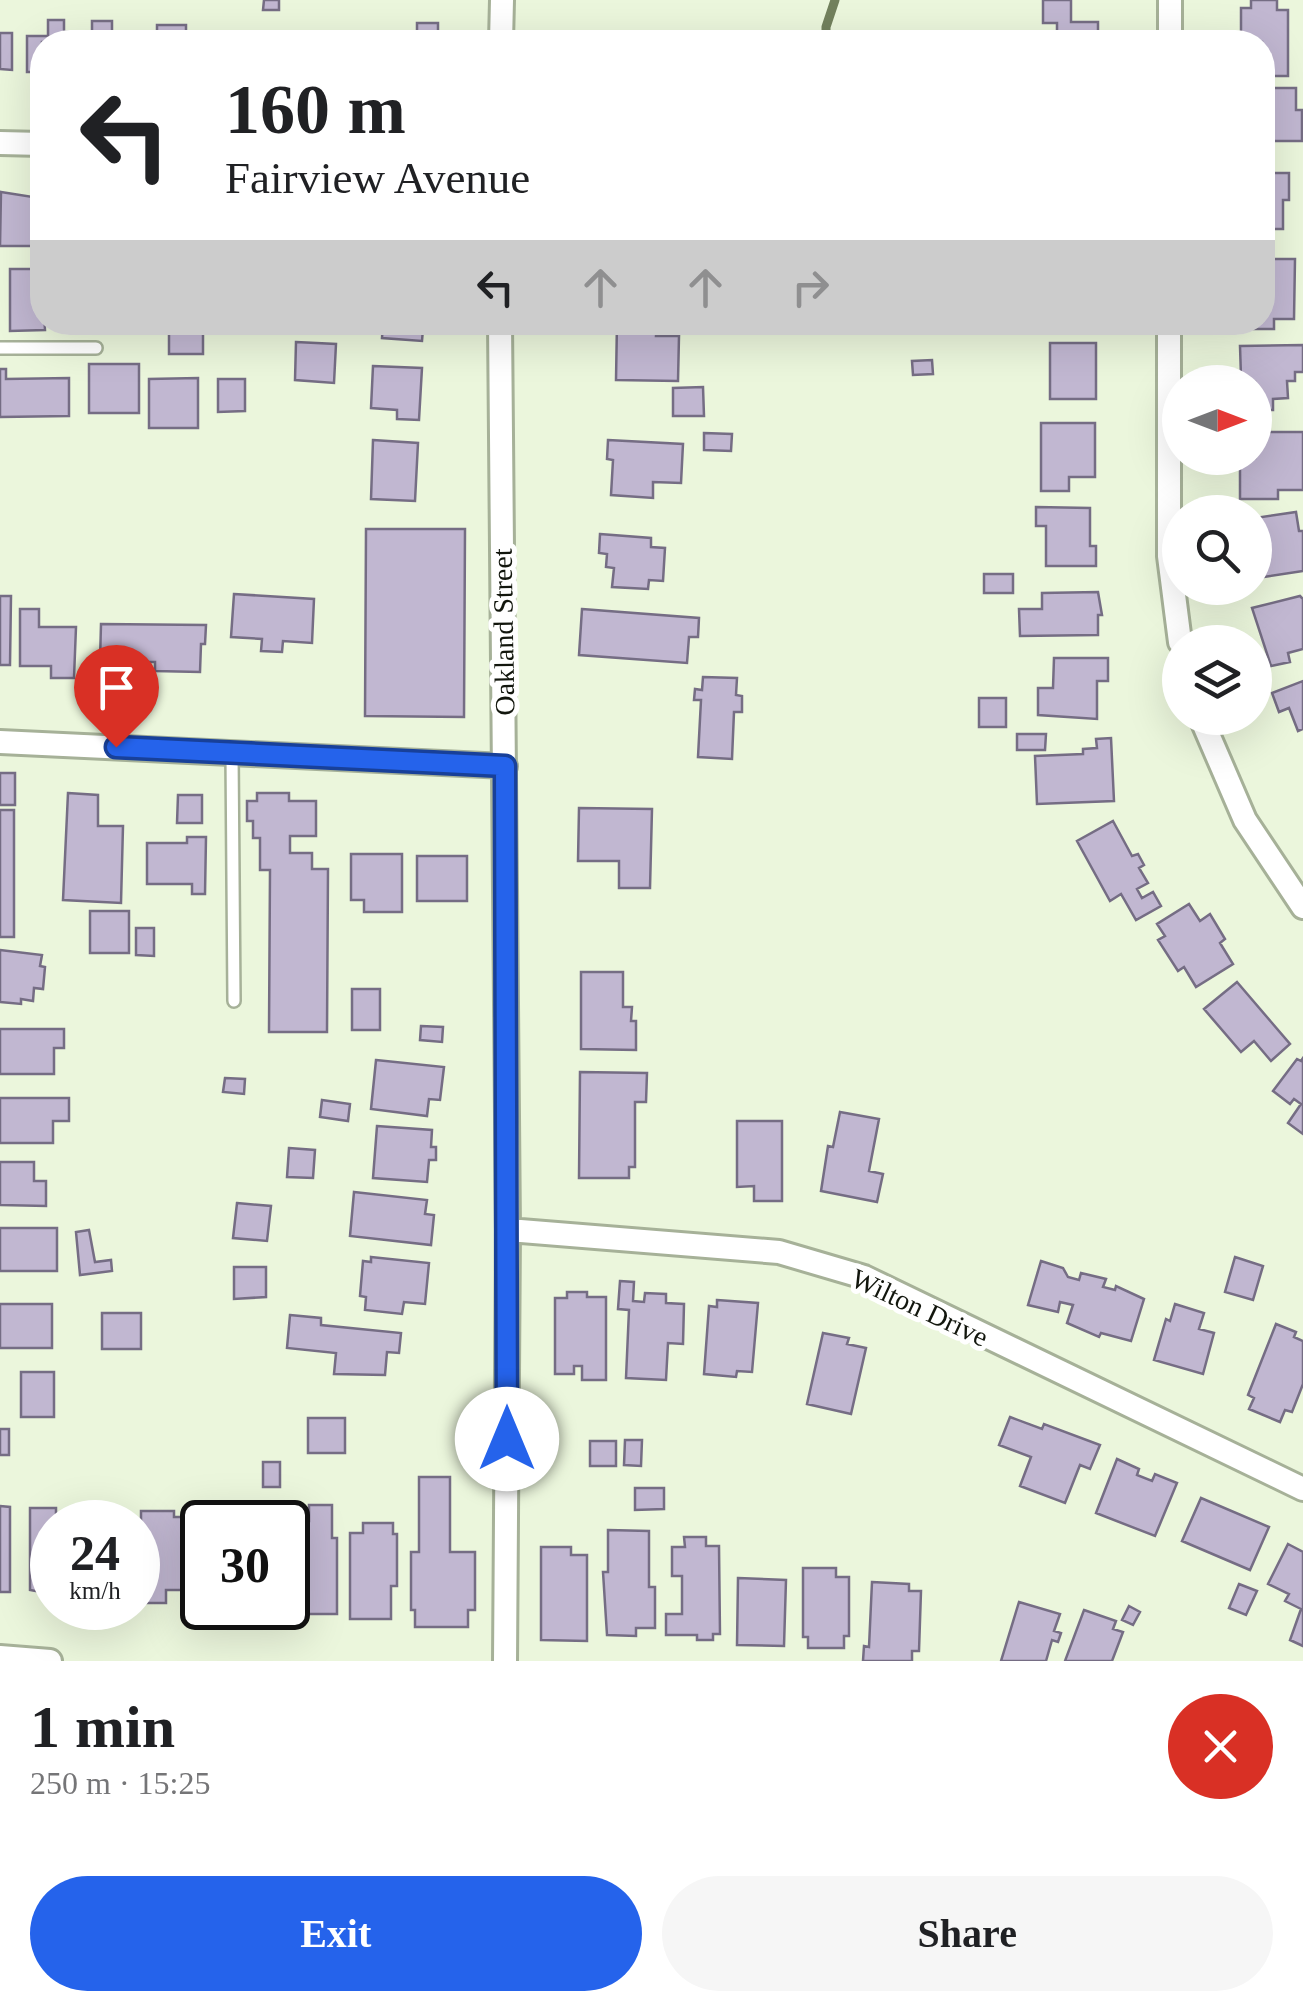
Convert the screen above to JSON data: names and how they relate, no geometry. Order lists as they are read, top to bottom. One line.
{"streets":{"street":["Oakland Street","Wilton Drive"]},"crossings":[["Oakland Street","Wilton Drive"]],"north":"right","page":{"turn":["160 m","Fairview Avenue"],"speed":"24 km/h","limit":"30","heading":["1 min","250 m · 15:25"],"buttons":["Exit","Share"]}}
